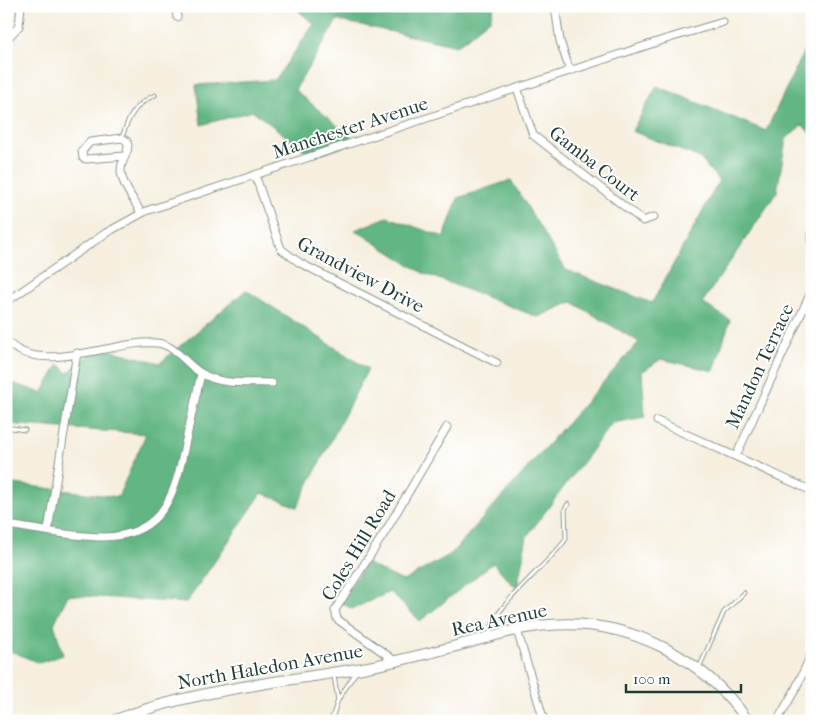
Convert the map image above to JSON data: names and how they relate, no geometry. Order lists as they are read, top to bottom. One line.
{"streets":{"street":["Manchester Avenue","Gamba Court","Grandview Drive","Mandon Terrace","Coles Hill Road","Rea Avenue","North Haledon Avenue"]},"crossings":[["Manchester Avenue","Gamba Court"],["Manchester Avenue","Grandview Drive"],["Coles Hill Road","North Haledon Avenue"],["Rea Avenue","North Haledon Avenue"]],"scale_bar":"100 m"}
